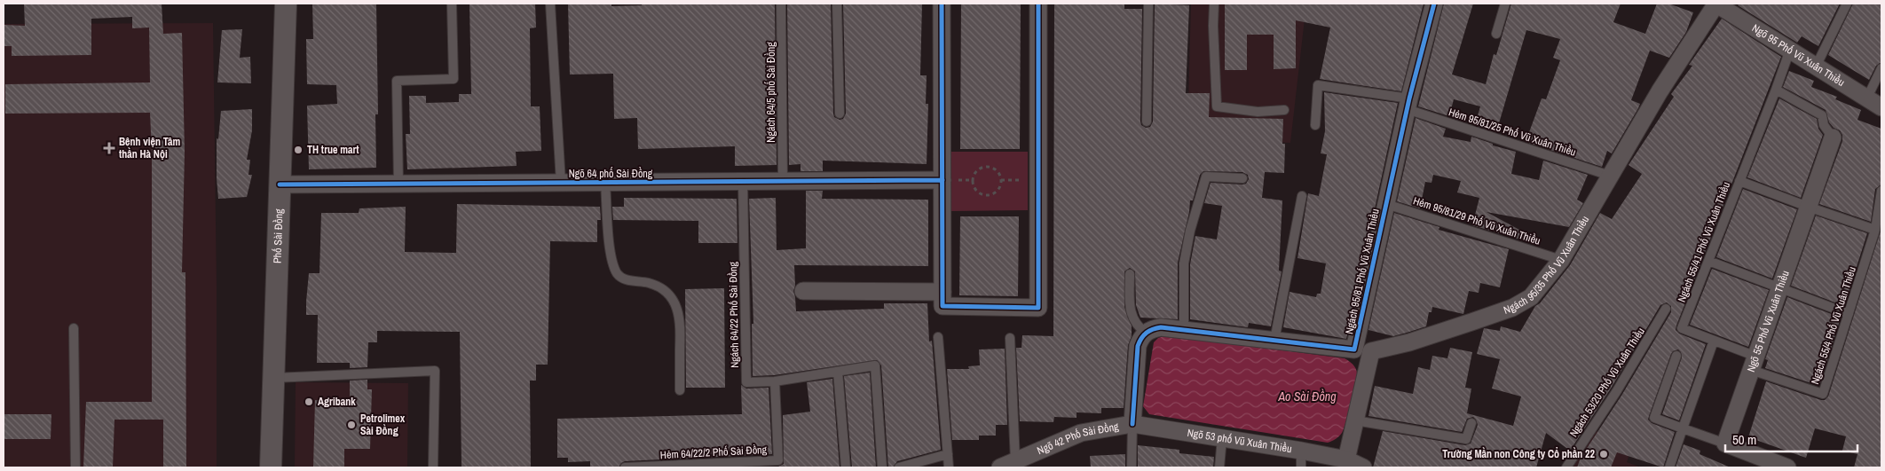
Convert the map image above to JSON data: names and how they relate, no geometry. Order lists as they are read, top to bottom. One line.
{"streets":{"street":["Ngõ 95 Phố Vũ Xuân Thiều","Ngõ 64 phố Sài Đồng","Phố Sài Đồng","Ngách 95/35 Phố Vũ Xuân Thiều","Ngách 95/81 Phố Vũ Xuân Thiều","Ngõ 55 Phố Vũ Xuân Thiều","Ngõ 42 Phố Sài Đồng","Ngõ 53 phố Vũ Xuân Thiều"],"lane":["Ngách 64/5 phố Sài Đồng","Hẻm 95/81/25 Phố Vũ Xuân Thiều","Hẻm 95/81/29 Phố Vũ Xuân Thiều","Ngách 55/41 Phố Vũ Xuân Thiều","Ngách 64/22 Phố Sài Đồng","Ngách 55/4 Phố Vũ Xuân Thiều","Ngách 53/20 Phố Vũ Xuân Thiều","Hẻm 64/22/2 Phố Sài Đồng"]},"crossings":[["Ngõ 95 Phố Vũ Xuân Thiều","Ngách 55/41 Phố Vũ Xuân Thiều"],["Ngõ 95 Phố Vũ Xuân Thiều","Ngách 95/35 Phố Vũ Xuân Thiều"],["Ngách 64/5 phố Sài Đồng","Ngõ 64 phố Sài Đồng"],["Hẻm 95/81/25 Phố Vũ Xuân Thiều","Ngách 95/35 Phố Vũ Xuân Thiều"],["Hẻm 95/81/25 Phố Vũ Xuân Thiều","Ngách 95/81 Phố Vũ Xuân Thiều"],["Ngõ 64 phố Sài Đồng","Phố Sài Đồng"],["Ngõ 64 phố Sài Đồng","Ngách 64/22 Phố Sài Đồng"],["Hẻm 95/81/29 Phố Vũ Xuân Thiều","Ngách 95/35 Phố Vũ Xuân Thiều"],["Hẻm 95/81/29 Phố Vũ Xuân Thiều","Ngách 95/81 Phố Vũ Xuân Thiều"],["Ngách 55/41 Phố Vũ Xuân Thiều","Ngõ 55 Phố Vũ Xuân Thiều"],["Ngách 55/41 Phố Vũ Xuân Thiều","Ngách 55/4 Phố Vũ Xuân Thiều"],["Ngách 95/35 Phố Vũ Xuân Thiều","Ngách 95/81 Phố Vũ Xuân Thiều"],["Ngách 64/22 Phố Sài Đồng","Hẻm 64/22/2 Phố Sài Đồng"],["Ngõ 55 Phố Vũ Xuân Thiều","Ngách 55/4 Phố Vũ Xuân Thiều"],["Ngõ 42 Phố Sài Đồng","Ngõ 53 phố Vũ Xuân Thiều"]],"water":["Ao Sài Đồng"],"places":{"health":["Bệnh viện Tâm thần Hà Nội"],"other":["TH true mart","Agribank","Petrolimex Sài Đồng","Trường Mần non Công ty Cổ phần 22"]},"scale_bar":"50 m"}
